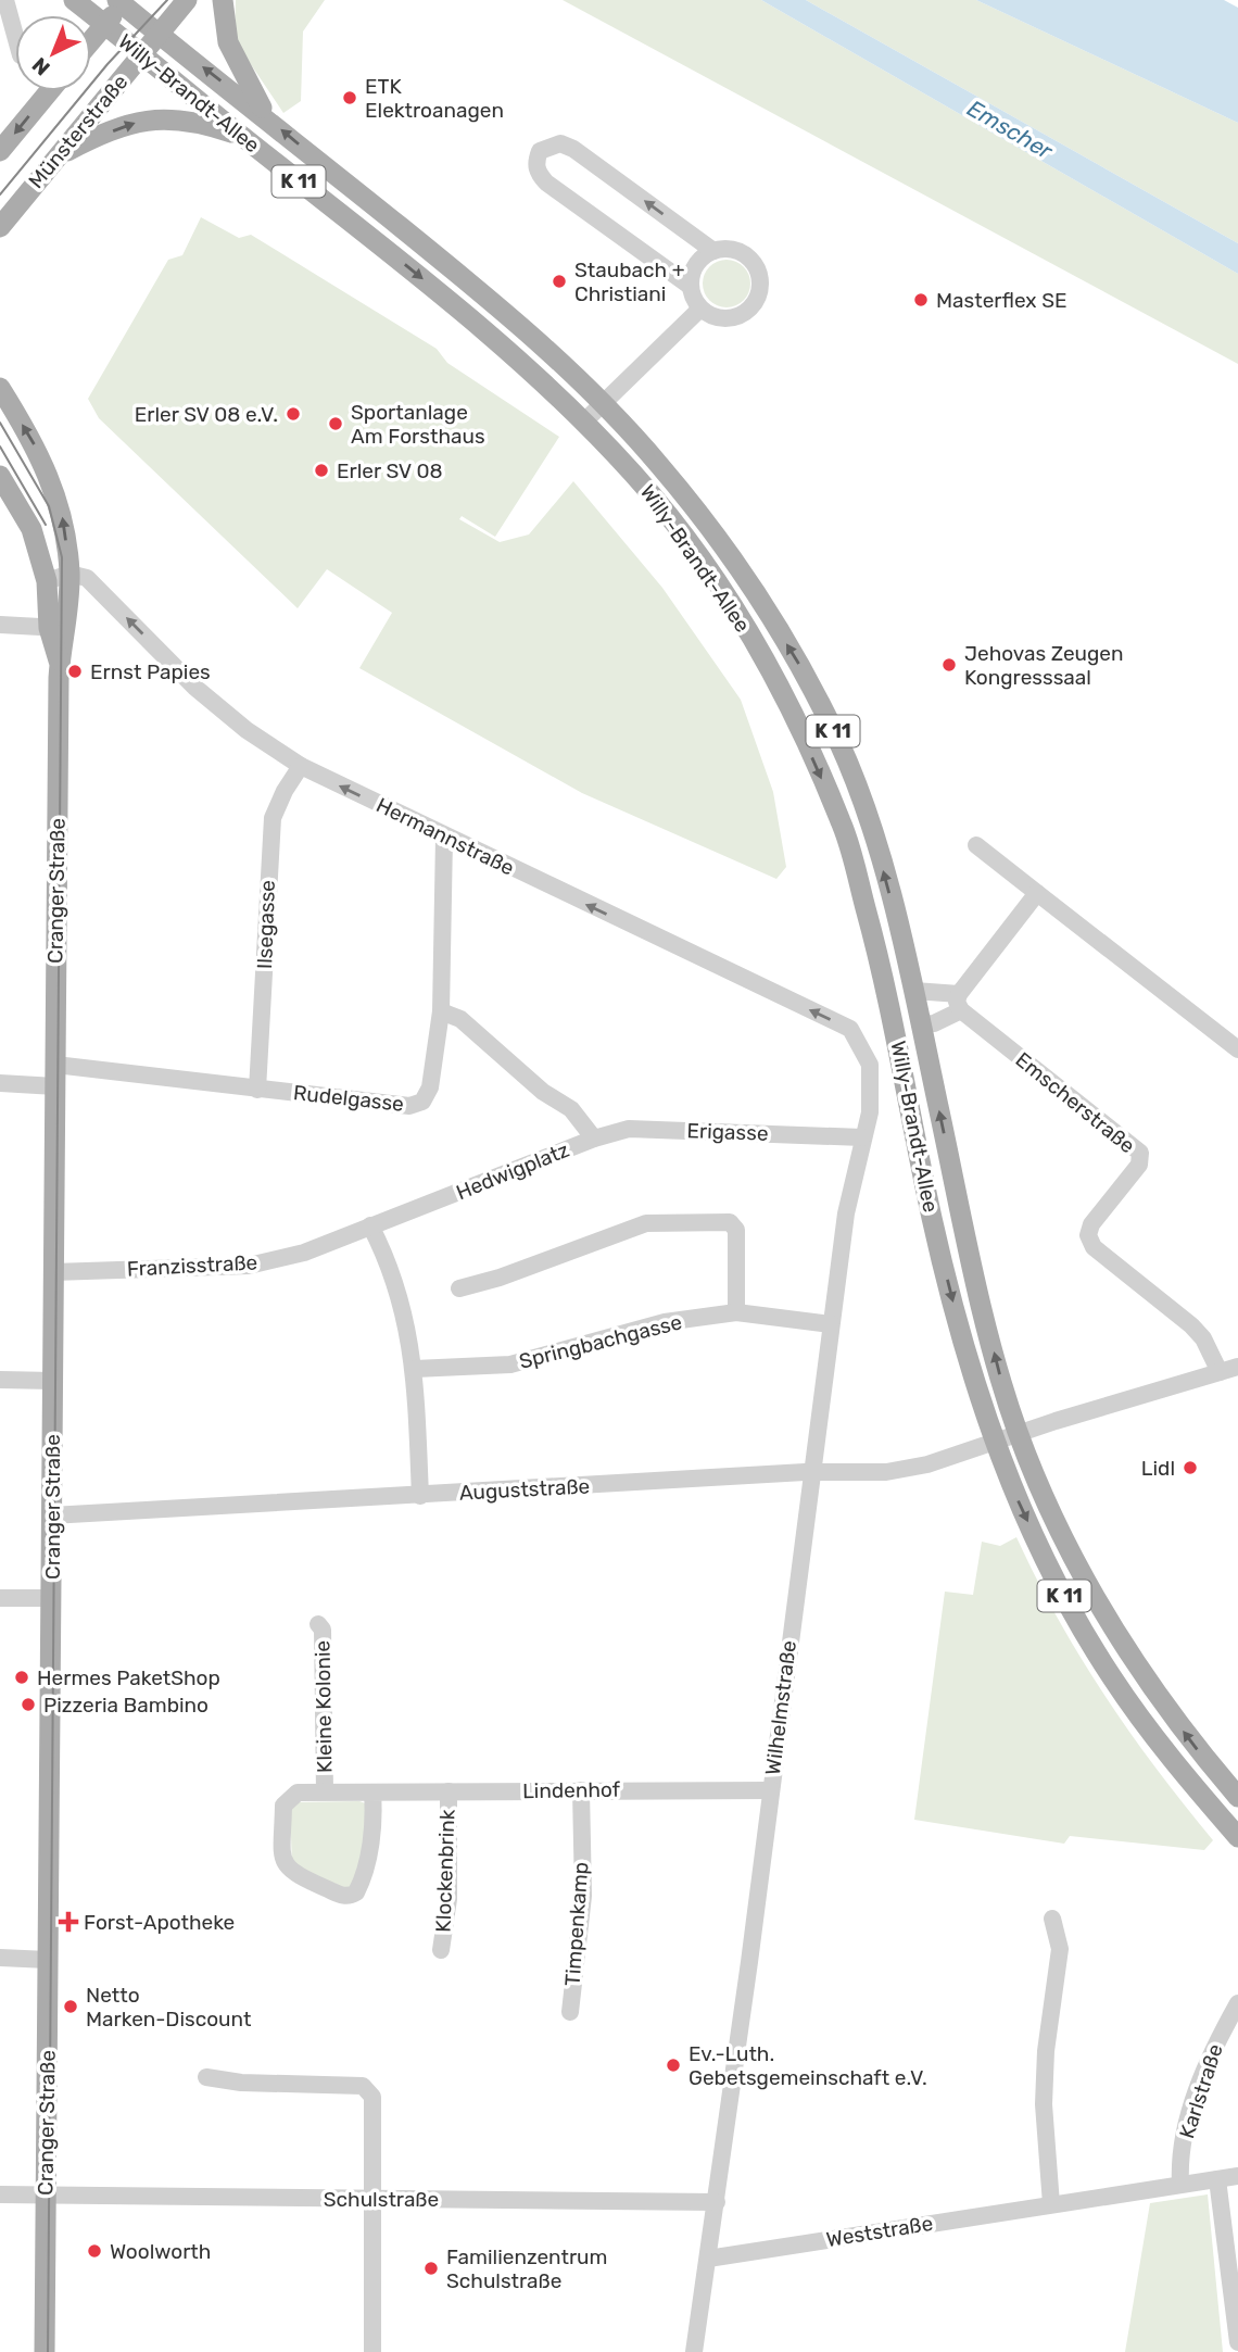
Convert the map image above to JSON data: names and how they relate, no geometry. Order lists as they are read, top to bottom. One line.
{"streets":{"main road":["Willy-Brandt-Allee","Münsterstraße","K 11","Cranger Straße"],"street":["Hermannstraße","Ilsegasse","Rudelgasse","Emscherstraße","Erigasse","Hedwigplatz","Franzisstraße","Springbachgasse","Auguststraße","Kleine Kolonie","Wilhelmstraße","Lindenhof","Klockenbrink","Timpenkamp","Karlstraße","Schulstraße","Weststraße"]},"crossings":[["Willy-Brandt-Allee","Münsterstraße"],["Willy-Brandt-Allee","Auguststraße"],["Hermannstraße","Cranger Straße"],["Hermannstraße","Ilsegasse"],["Hermannstraße","Rudelgasse"],["Hermannstraße","Wilhelmstraße"],["Cranger Straße","Rudelgasse"],["Cranger Straße","Franzisstraße"],["Cranger Straße","Auguststraße"],["Cranger Straße","Schulstraße"],["Ilsegasse","Rudelgasse"],["Rudelgasse","Hedwigplatz"],["Erigasse","Hedwigplatz"],["Erigasse","Wilhelmstraße"],["Hedwigplatz","Franzisstraße"],["Springbachgasse","Wilhelmstraße"],["Auguststraße","Wilhelmstraße"],["Kleine Kolonie","Lindenhof"],["Wilhelmstraße","Lindenhof"],["Wilhelmstraße","Schulstraße"],["Wilhelmstraße","Weststraße"],["Lindenhof","Klockenbrink"],["Lindenhof","Timpenkamp"],["Karlstraße","Weststraße"]],"one_way":["Hermannstraße"],"water":["Emscher"],"places":{"other":["ETK Elektroanagen","Staubach + Christiani","Masterflex SE","Erler SV 08 e.V.","Sportanlage Am Forsthaus","Erler SV 08","Jehovas Zeugen Kongresssaal","Ernst Papies","Lidl","Hermes PaketShop","Pizzeria Bambino","Netto Marken-Discount","Ev.-Luth. Gebetsgemeinschaft e.V.","Woolworth","Familienzentrum Schulstraße"],"health":["Forst-Apotheke"]},"north":"bottom left"}
